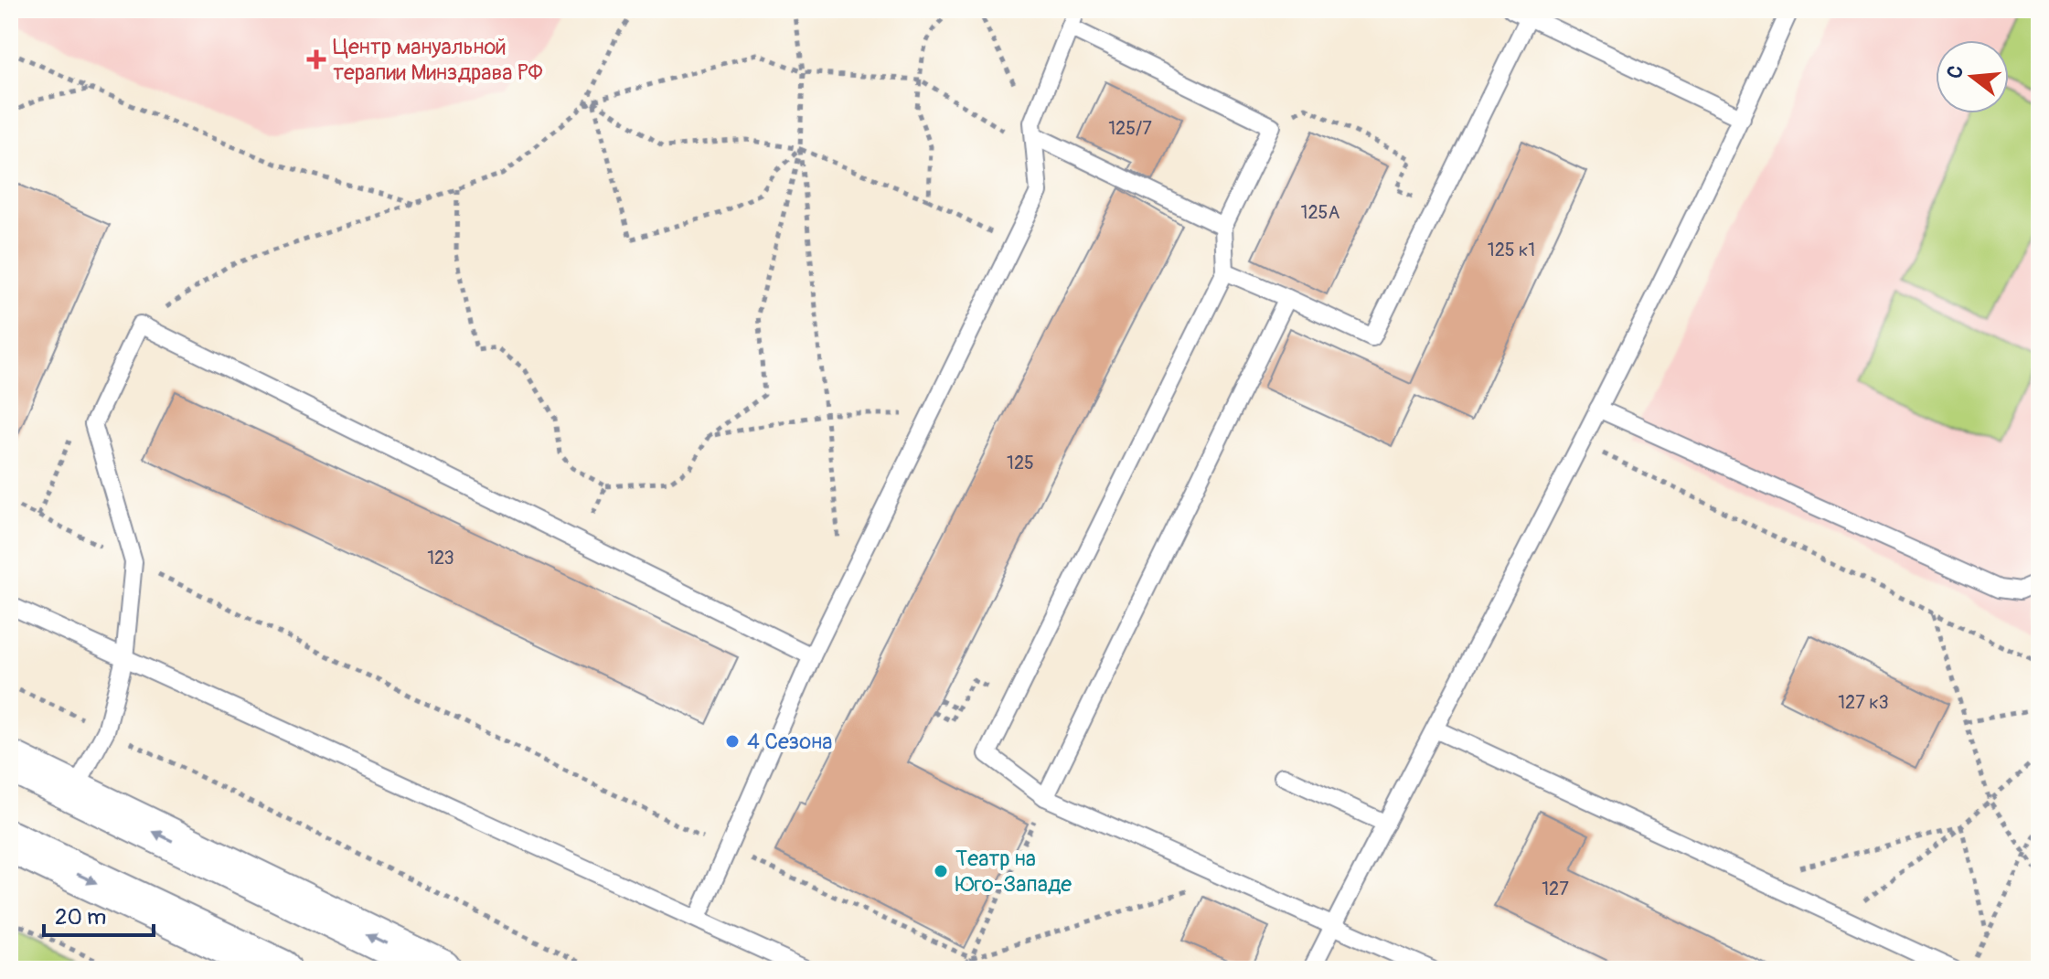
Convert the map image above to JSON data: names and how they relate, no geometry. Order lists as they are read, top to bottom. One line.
{"places":{"health":["Центр мануальной терапии Минздрава РФ"],"other":["4 Сезона","Театр на Юго-Западе"]},"house_numbers":["125/7","125А","125 к1","125","123","127 к3","127"],"scale_bar":"20 m","north":"left"}
